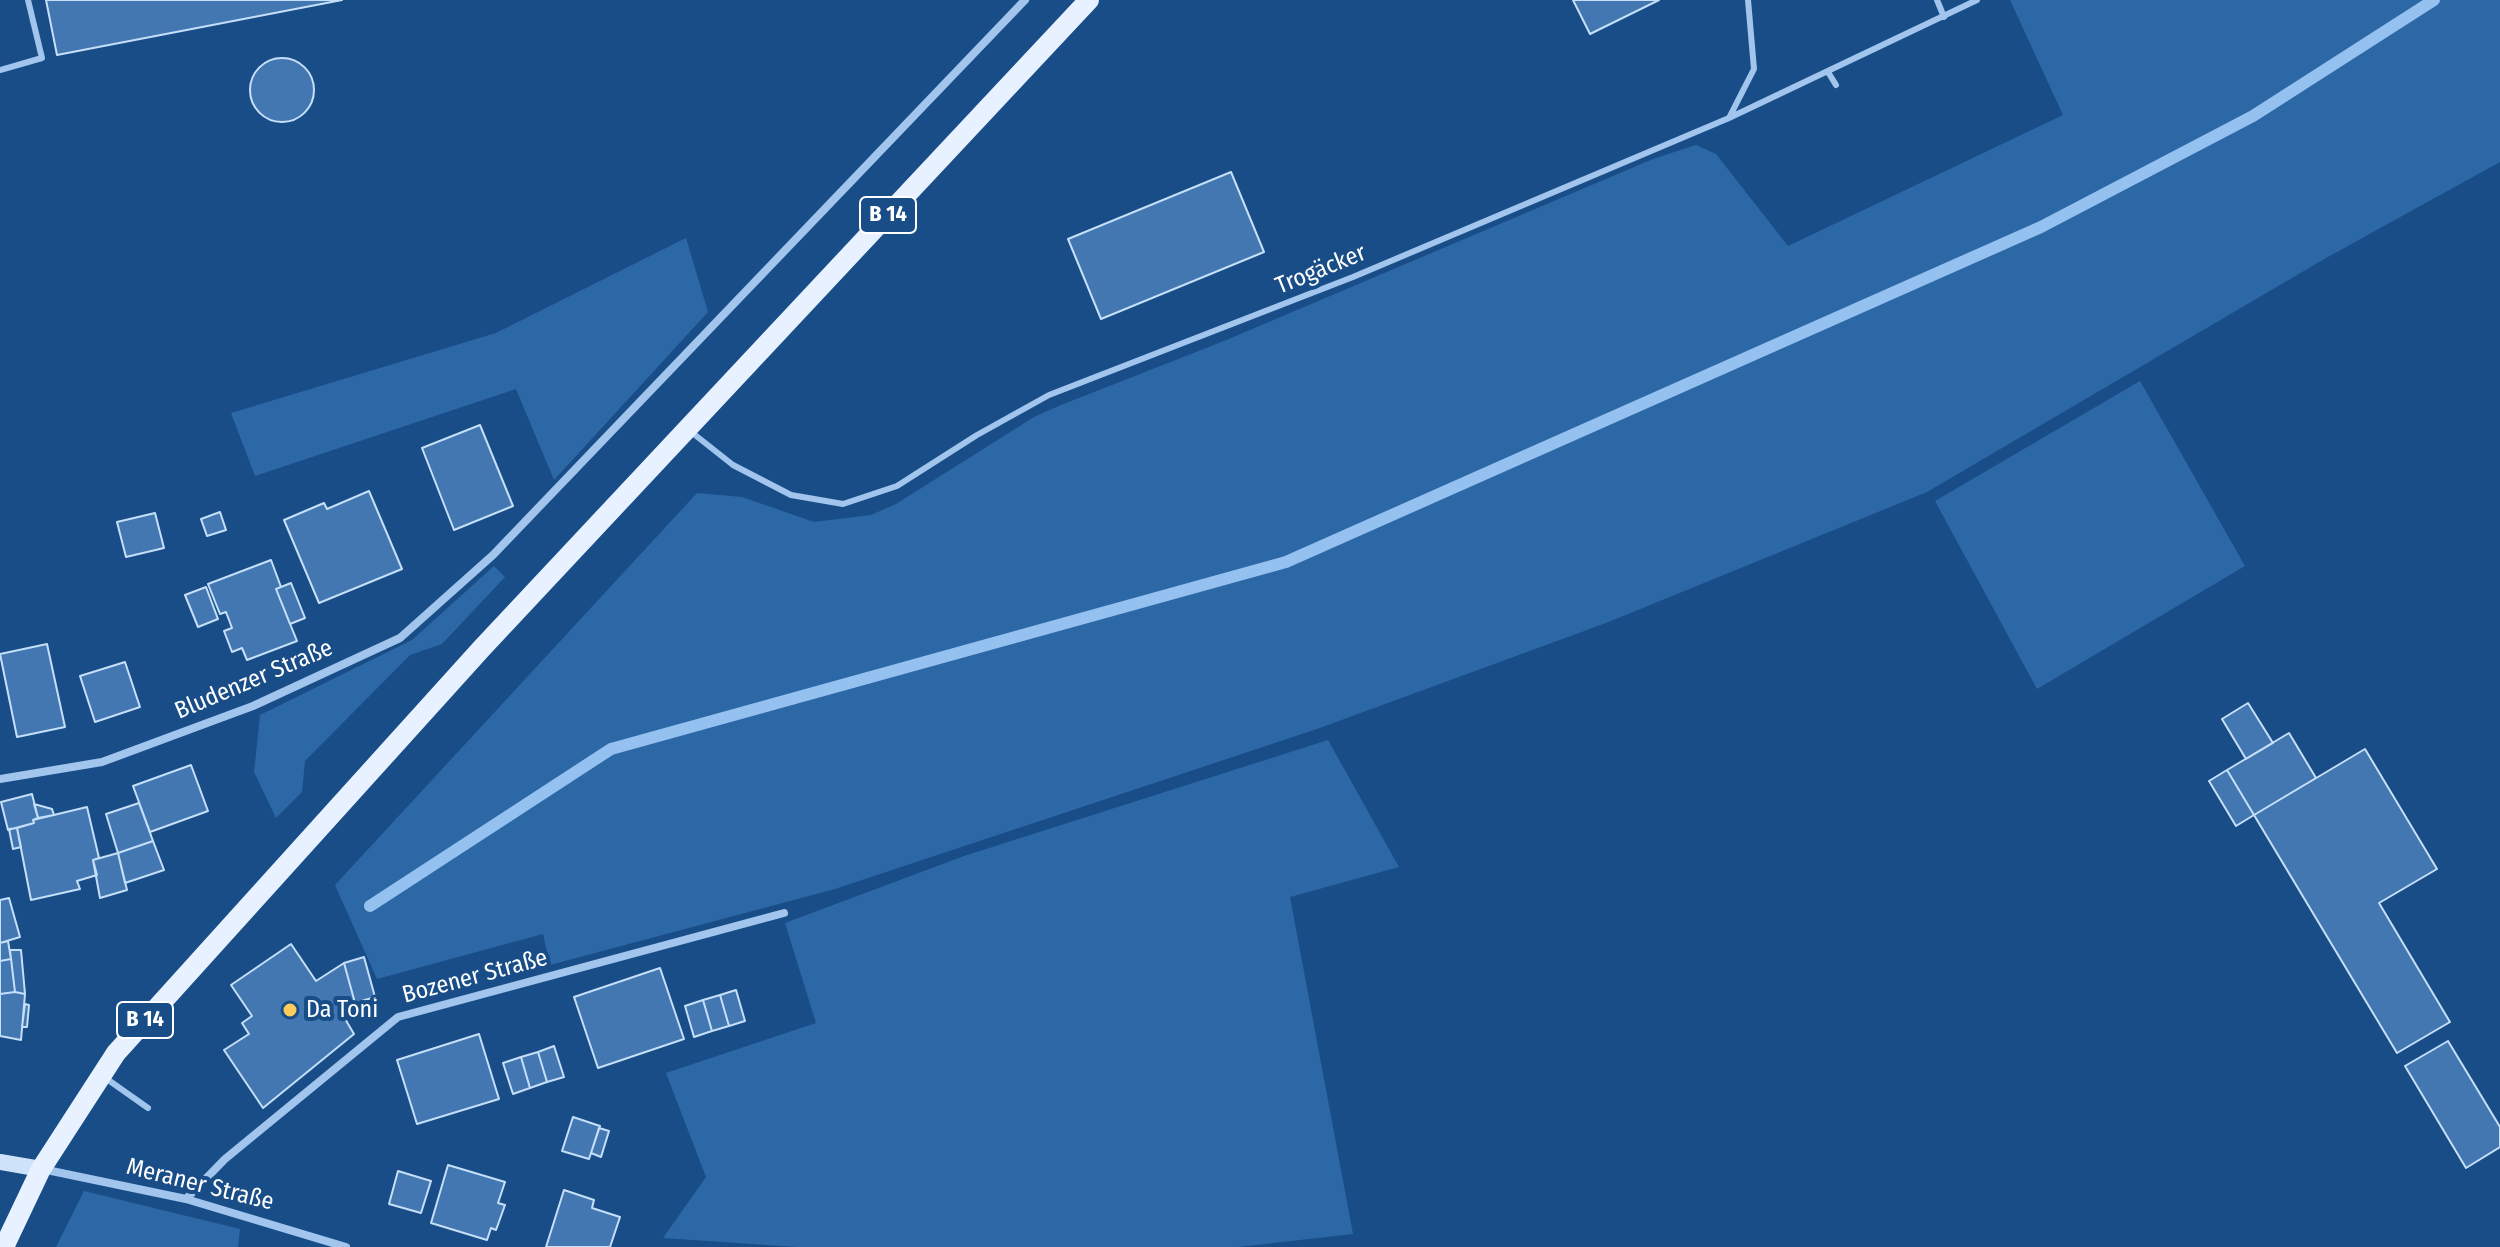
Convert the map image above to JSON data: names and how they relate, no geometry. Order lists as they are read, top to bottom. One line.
{"streets":{"main road":["B 14"],"street":["Bludenzer Straße","Bozener Straße","Meraner Straße"],"lane":["Trogäcker"]},"crossings":[["B 14","Trogäcker"],["B 14","Meraner Straße"],["Bozener Straße","Meraner Straße"]],"places":["Da Toni"]}
